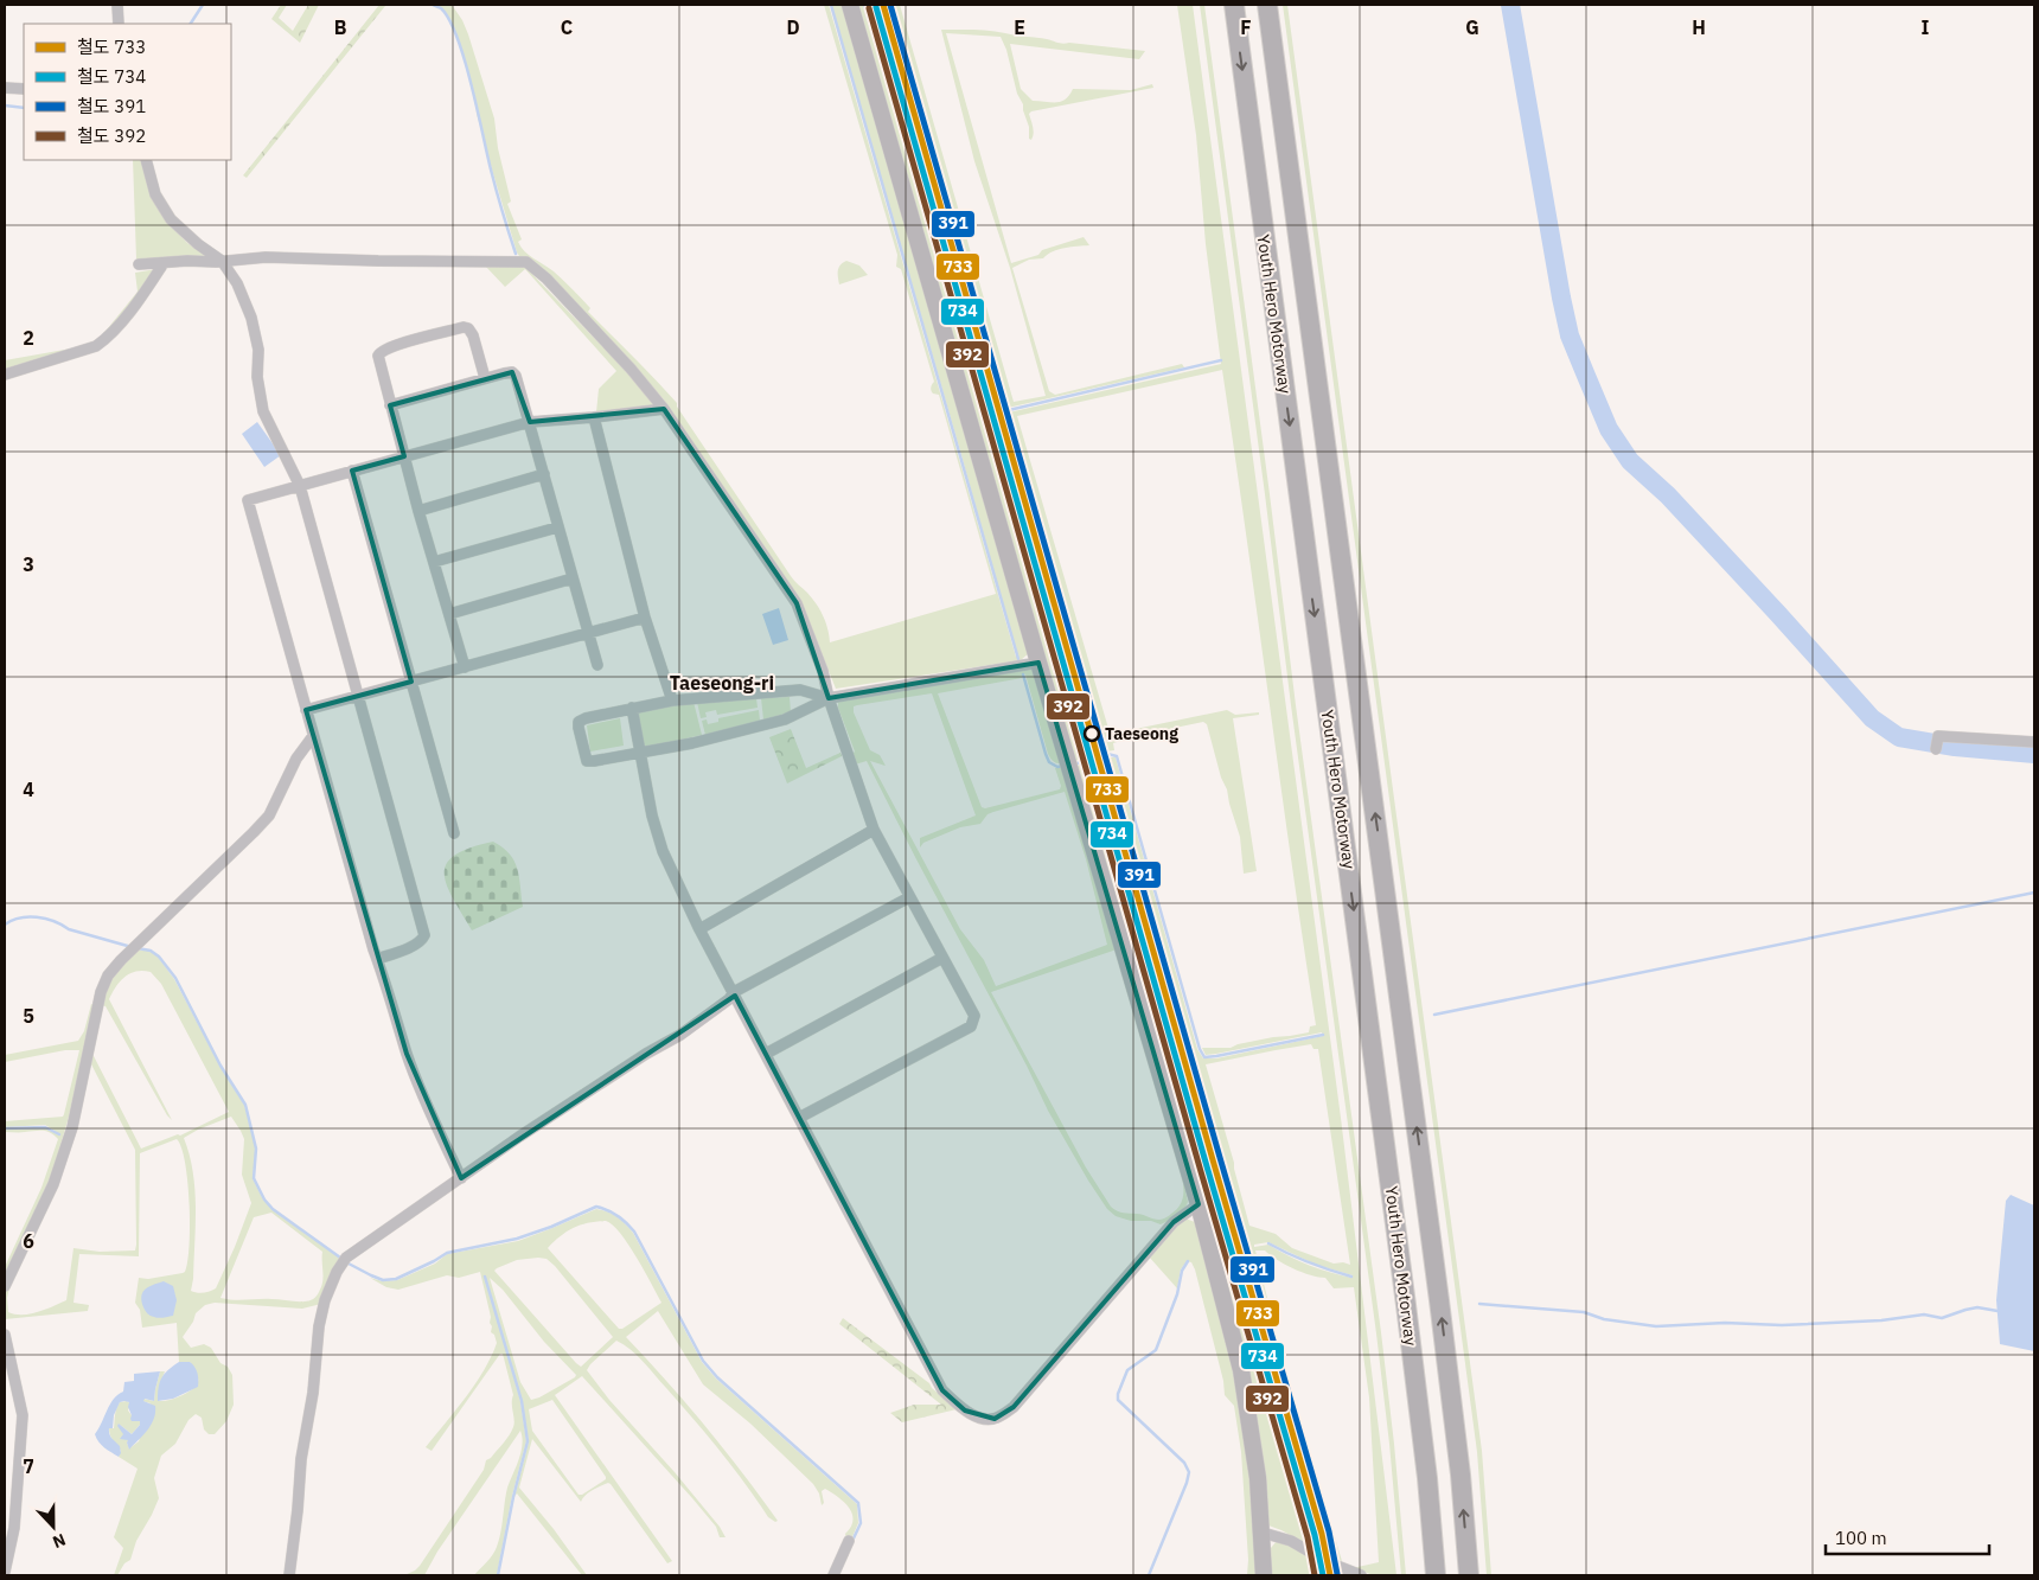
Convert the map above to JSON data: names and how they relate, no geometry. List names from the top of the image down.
{
  "streets": {
    "highway": ["Youth Hero Motorway"]
  },
  "districts": ["Taeseong-ri"],
  "places": ["Taeseong"],
  "lines": [
    "rail line 733",
    "rail line 391",
    "rail line 734",
    "rail line 392"
  ],
  "legend": [
    "철도 733",
    "철도 734",
    "철도 391",
    "철도 392"
  ],
  "scale_bar": "100 m",
  "north": "bottom",
  "grid": {
    "columns": [
      "B",
      "C",
      "D",
      "E",
      "F",
      "G",
      "H",
      "I"
    ],
    "rows": [
      "2",
      "3",
      "4",
      "5",
      "6",
      "7"
    ]
  }
}
